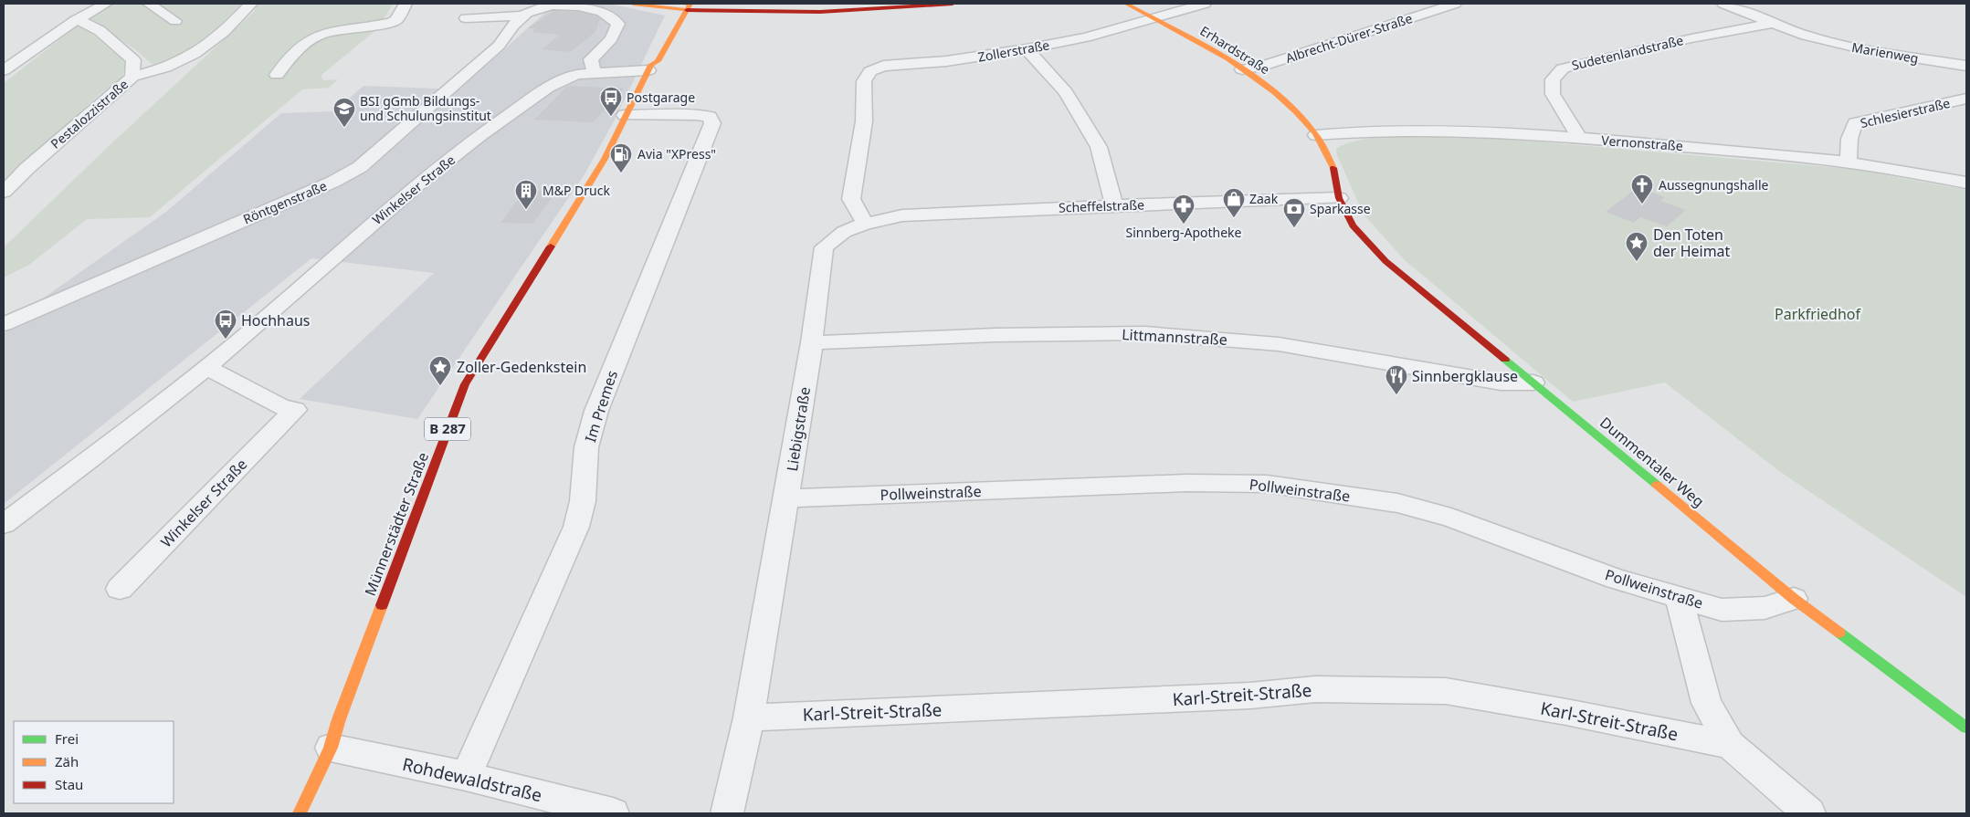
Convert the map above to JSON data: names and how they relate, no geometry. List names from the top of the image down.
{
  "streets": {
    "main road": [
      "Erhardstraße",
      "B 287",
      "Dummentaler Weg",
      "Münnerstädter Straße"
    ],
    "street": [
      "Albrecht-Dürer-Straße",
      "Zollerstraße",
      "Sudetenlandstraße",
      "Marienweg",
      "Schlesierstraße",
      "Pestalozzistraße",
      "Vernonstraße",
      "Winkelser Straße",
      "Röntgenstraße",
      "Scheffelstraße",
      "Littmannstraße",
      "Im Premes",
      "Liebigstraße",
      "Pollweinstraße",
      "Karl-Streit-Straße",
      "Rohdewaldstraße"
    ]
  },
  "crossings": [
    ["Albrecht-Dürer-Straße", "Erhardstraße"],
    ["Erhardstraße", "Zollerstraße"],
    ["Erhardstraße", "Vernonstraße"],
    ["Erhardstraße", "Scheffelstraße"],
    ["Erhardstraße", "Dummentaler Weg"],
    ["Zollerstraße", "Scheffelstraße"],
    ["Zollerstraße", "Liebigstraße"],
    ["Sudetenlandstraße", "Marienweg"],
    ["Sudetenlandstraße", "Vernonstraße"],
    ["Schlesierstraße", "Vernonstraße"],
    ["Winkelser Straße", "Münnerstädter Straße"],
    ["Scheffelstraße", "Liebigstraße"],
    ["Scheffelstraße", "Dummentaler Weg"],
    ["Littmannstraße", "Liebigstraße"],
    ["Littmannstraße", "Dummentaler Weg"],
    ["Im Premes", "Münnerstädter Straße"],
    ["Im Premes", "Rohdewaldstraße"],
    ["Liebigstraße", "Pollweinstraße"],
    ["Liebigstraße", "Karl-Streit-Straße"],
    ["Dummentaler Weg", "Pollweinstraße"],
    ["Münnerstädter Straße", "Rohdewaldstraße"]
  ],
  "parks": ["Parkfriedhof"],
  "places": {
    "bus stop": ["Postgarage", "Hochhaus"],
    "school or university": ["BSI gGmb Bildungs- und Schulungsinstitut"],
    "fuel station": ["Avia \"XPress\""],
    "church": ["Aussegnungshalle"],
    "building": ["M&P Druck"],
    "shop": ["Zaak"],
    "pharmacy": ["Sinnberg-Apotheke"],
    "bank": ["Sparkasse"],
    "place": ["Den Toten der Heimat", "Zoller-Gedenkstein"],
    "restaurant": ["Sinnbergklause"]
  },
  "legend": ["Frei", "Zäh", "Stau"]
}
